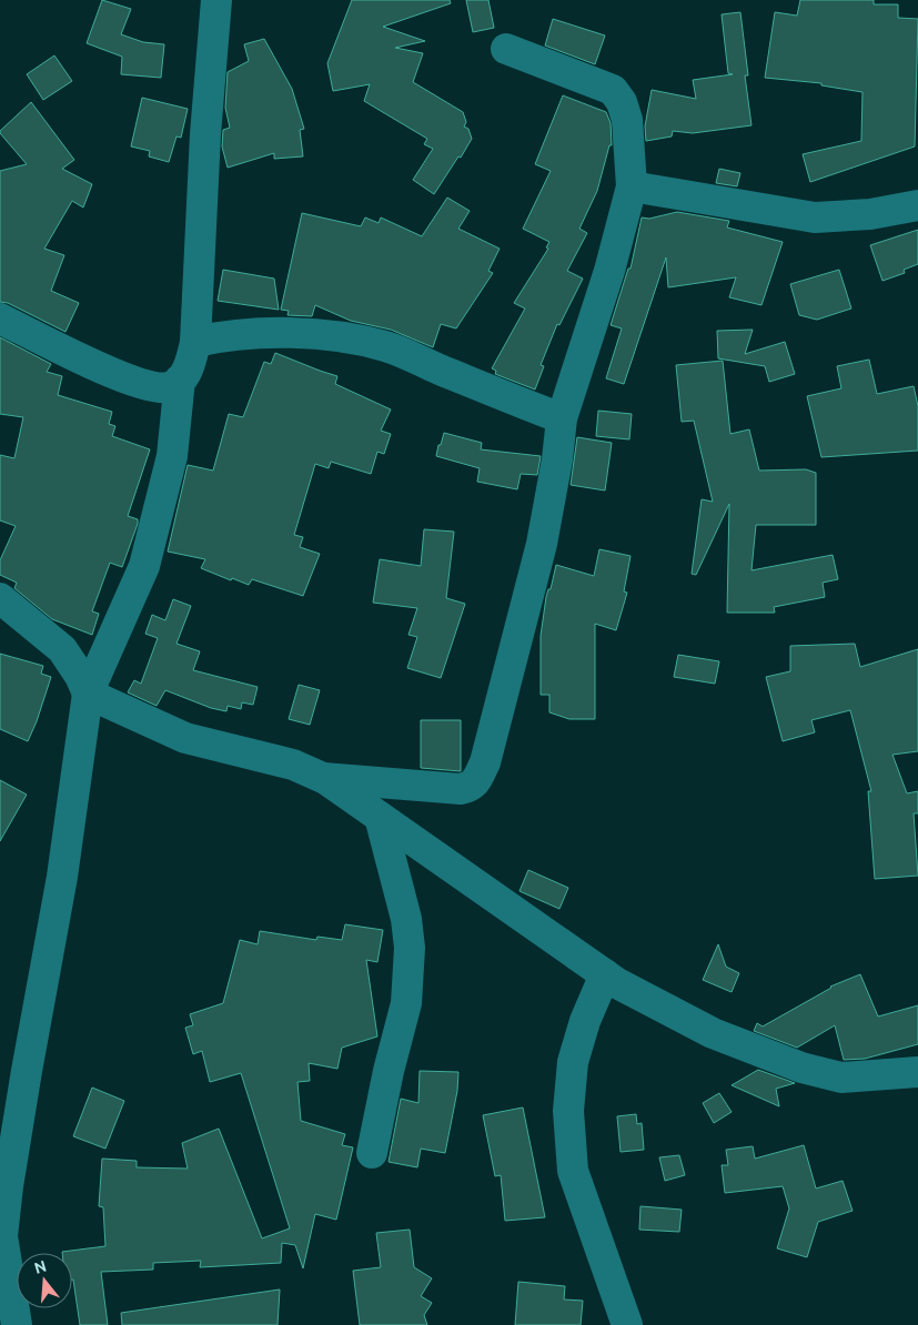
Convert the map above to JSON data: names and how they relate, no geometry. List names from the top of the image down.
{
  "north": "top"
}
